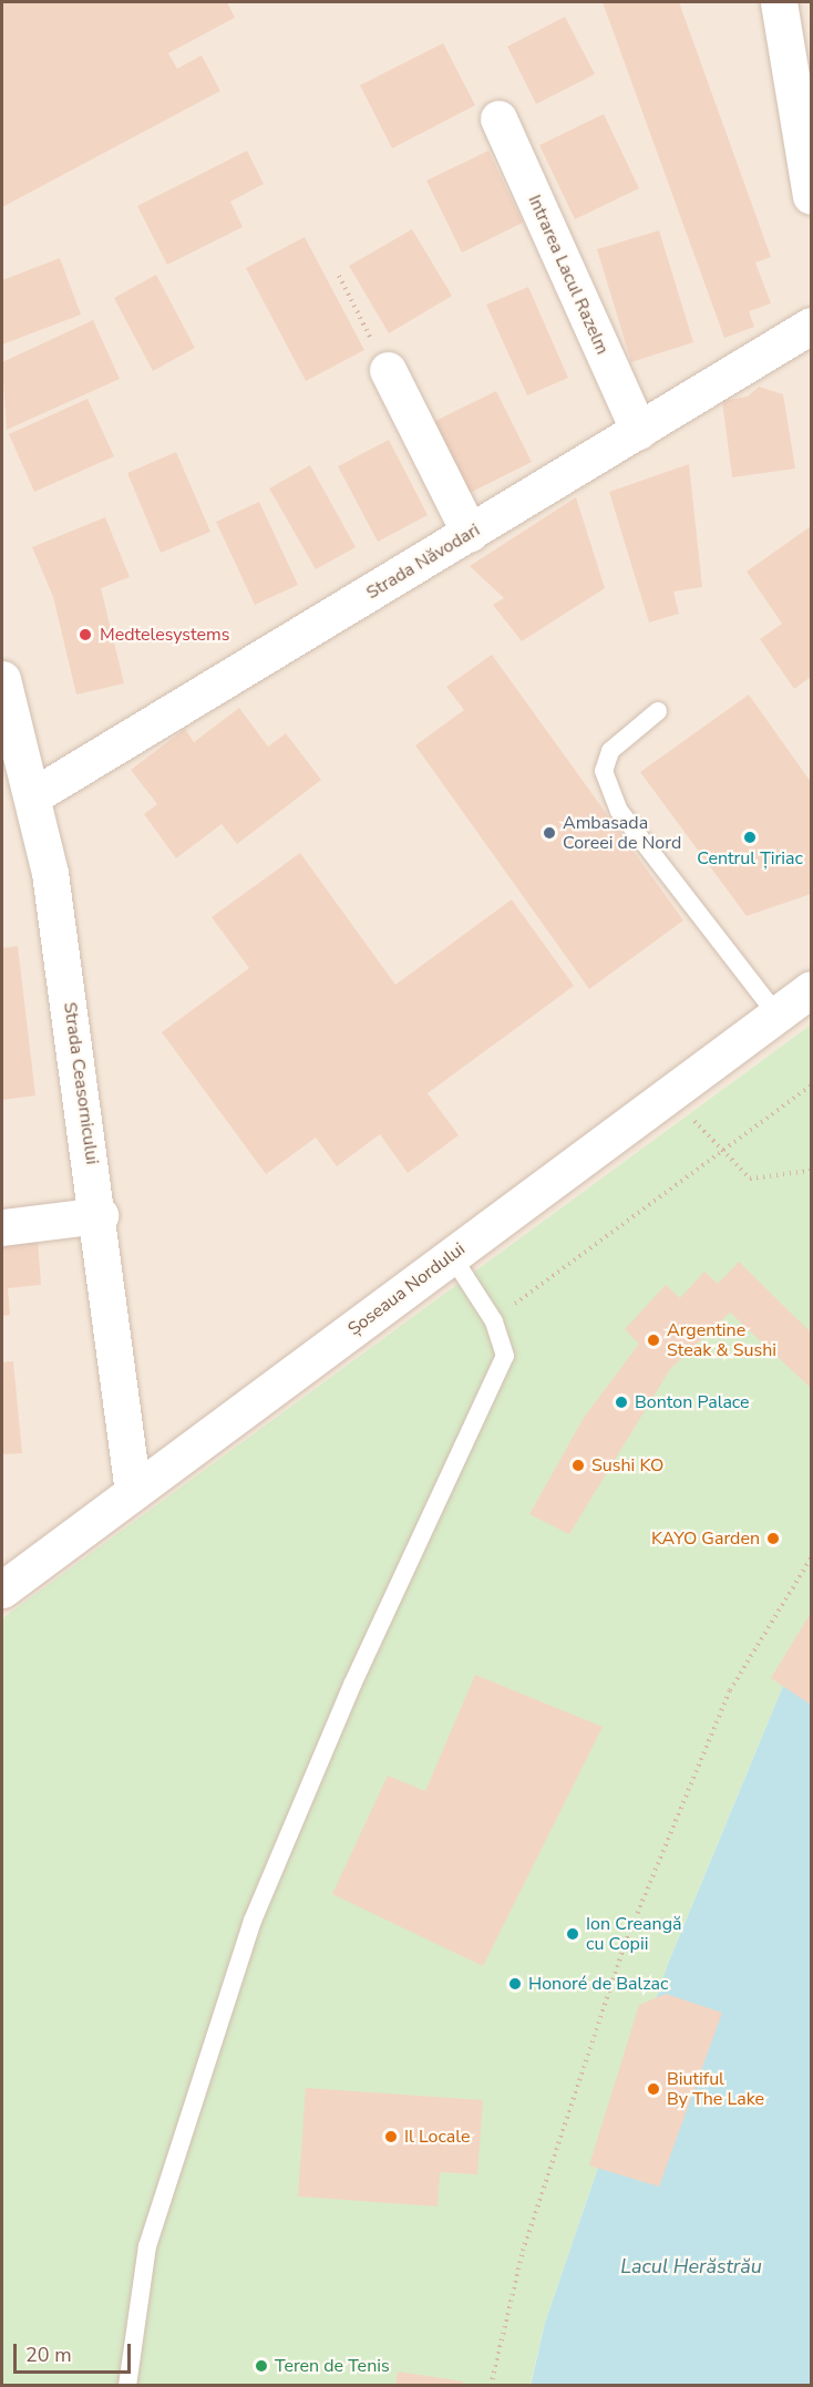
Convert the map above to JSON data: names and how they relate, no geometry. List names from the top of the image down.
{
  "streets": {
    "street": [
      "Intrarea Lacul Razelm",
      "Strada Năvodari",
      "Strada Ceasornicului",
      "Șoseaua Nordului"
    ]
  },
  "crossings": [
    ["Intrarea Lacul Razelm", "Strada Năvodari"],
    ["Strada Năvodari", "Strada Ceasornicului"],
    ["Strada Ceasornicului", "Șoseaua Nordului"]
  ],
  "water": ["Lacul Herăstrău"],
  "places": [
    "Medtelesystems",
    "Ambasada Coreei de Nord",
    "Centrul Țiriac",
    "Argentine Steak & Sushi",
    "Bonton Palace",
    "Sushi KO",
    "KAYO Garden",
    "Ion Creangă cu Copii",
    "Honoré de Balzac",
    "Biutiful By The Lake",
    "Il Locale",
    "Teren de Tenis"
  ],
  "scale_bar": "20 m"
}
